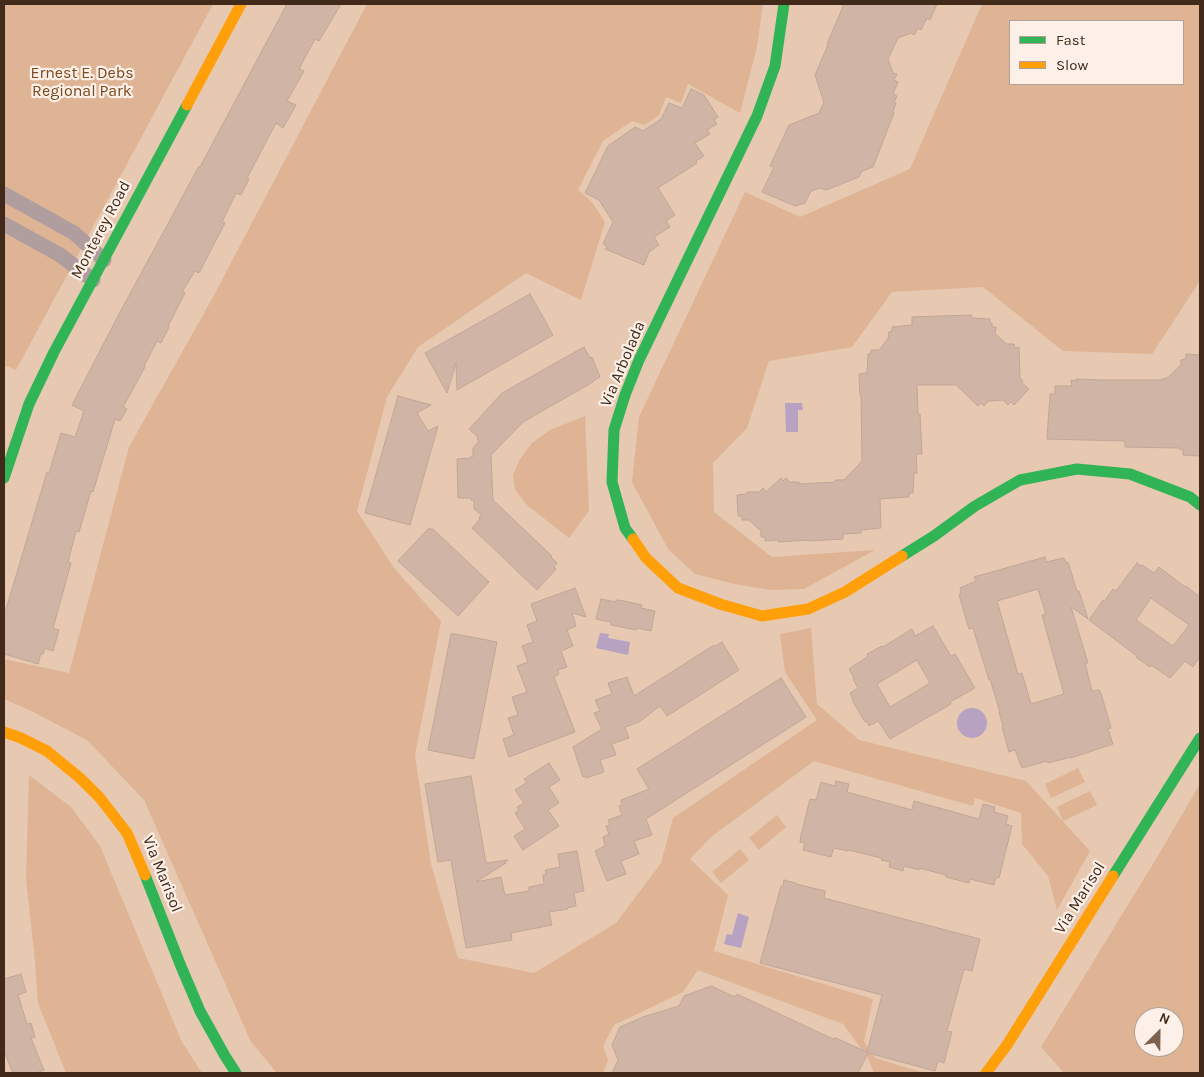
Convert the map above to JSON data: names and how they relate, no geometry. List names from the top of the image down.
{
  "streets": {
    "street": ["Monterey Road", "Via Arbolada", "Via Marisol"]
  },
  "parks": ["Ernest E. Debs Regional Park"],
  "legend": ["Fast", "Slow"],
  "north": "top right"
}
